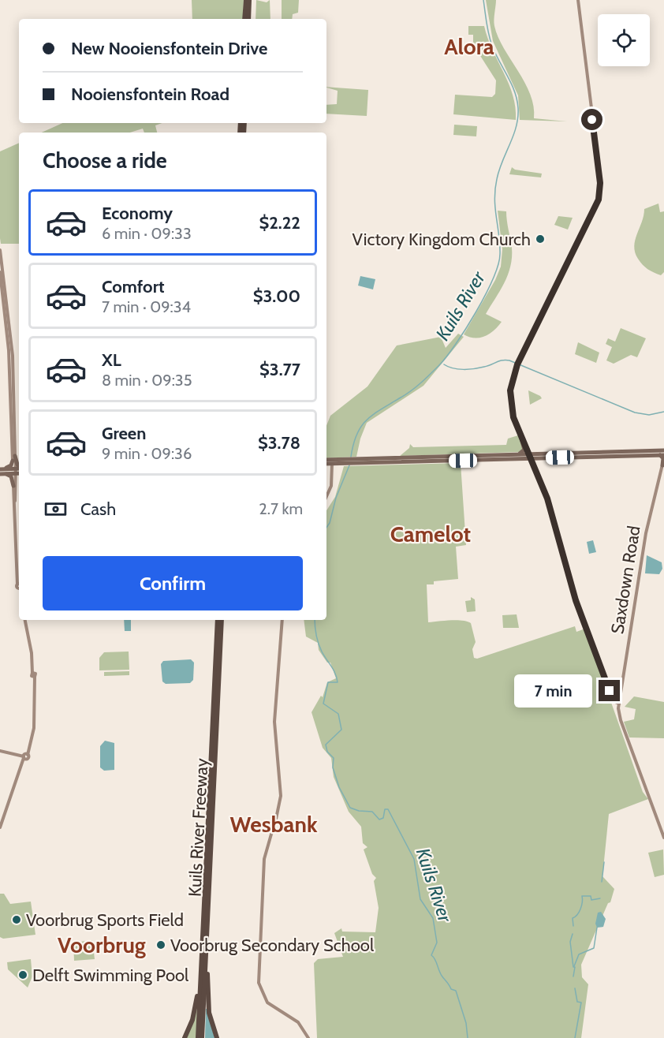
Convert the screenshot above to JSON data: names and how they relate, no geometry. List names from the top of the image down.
{
  "streets": {
    "highway": ["Kuils River Freeway"],
    "street": ["Saxdown Road"]
  },
  "districts": [
    "Alora",
    "Camelot",
    "Wesbank",
    "Voorbrug"
  ],
  "water": ["Kuils River"],
  "places": [
    "Victory Kingdom Church",
    "Voorbrug Sports Field",
    "Voorbrug Secondary School",
    "Delft Swimming Pool"
  ],
  "page": {
    "banner": ["New Nooiensfontein Drive", "Nooiensfontein Road"],
    "heading": "Choose a ride",
    "list": [
      {
        "name": "Economy",
        "note": "6 min · 09:33",
        "value": "$2.22"
      },
      {
        "name": "Comfort",
        "note": "7 min · 09:34",
        "value": "$3.00"
      },
      {
        "name": "XL",
        "note": "8 min · 09:35",
        "value": "$3.77"
      },
      {
        "name": "Green",
        "note": "9 min · 09:36",
        "value": "$3.78"
      }
    ],
    "pay": ["Cash", "2.7 km"],
    "buttons": "Confirm",
    "bubble": "7 min"
  }
}
